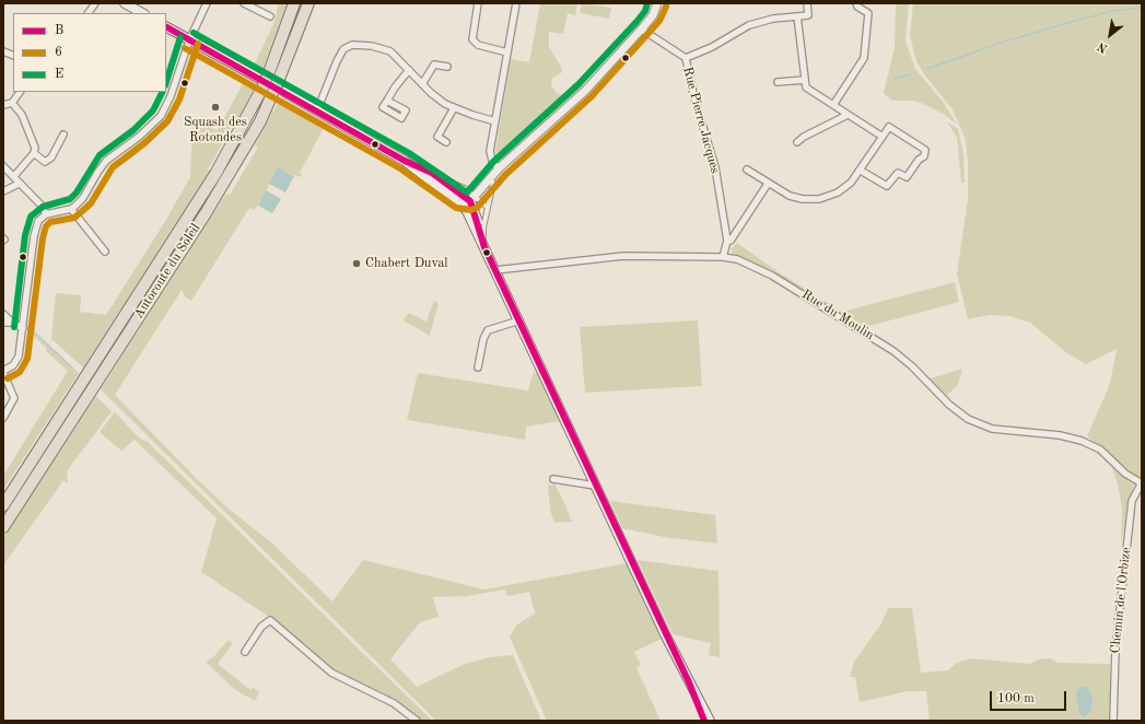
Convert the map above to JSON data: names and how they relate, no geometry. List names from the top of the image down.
{
  "streets": {
    "highway": ["Autoroute du Soleil"],
    "street": ["Rue Pierre Jacques", "Rue du Moulin", "Chemin de l'Orbize"]
  },
  "crossings": [
    ["Rue Pierre Jacques", "Rue du Moulin"],
    ["Rue du Moulin", "Chemin de l'Orbize"]
  ],
  "places": ["Squash des Rotondes", "Chabert Duval"],
  "lines": ["transit line E", "transit line 6", "transit line B"],
  "legend": ["B", "6", "E"],
  "scale_bar": "100 m",
  "north": "bottom left"
}
